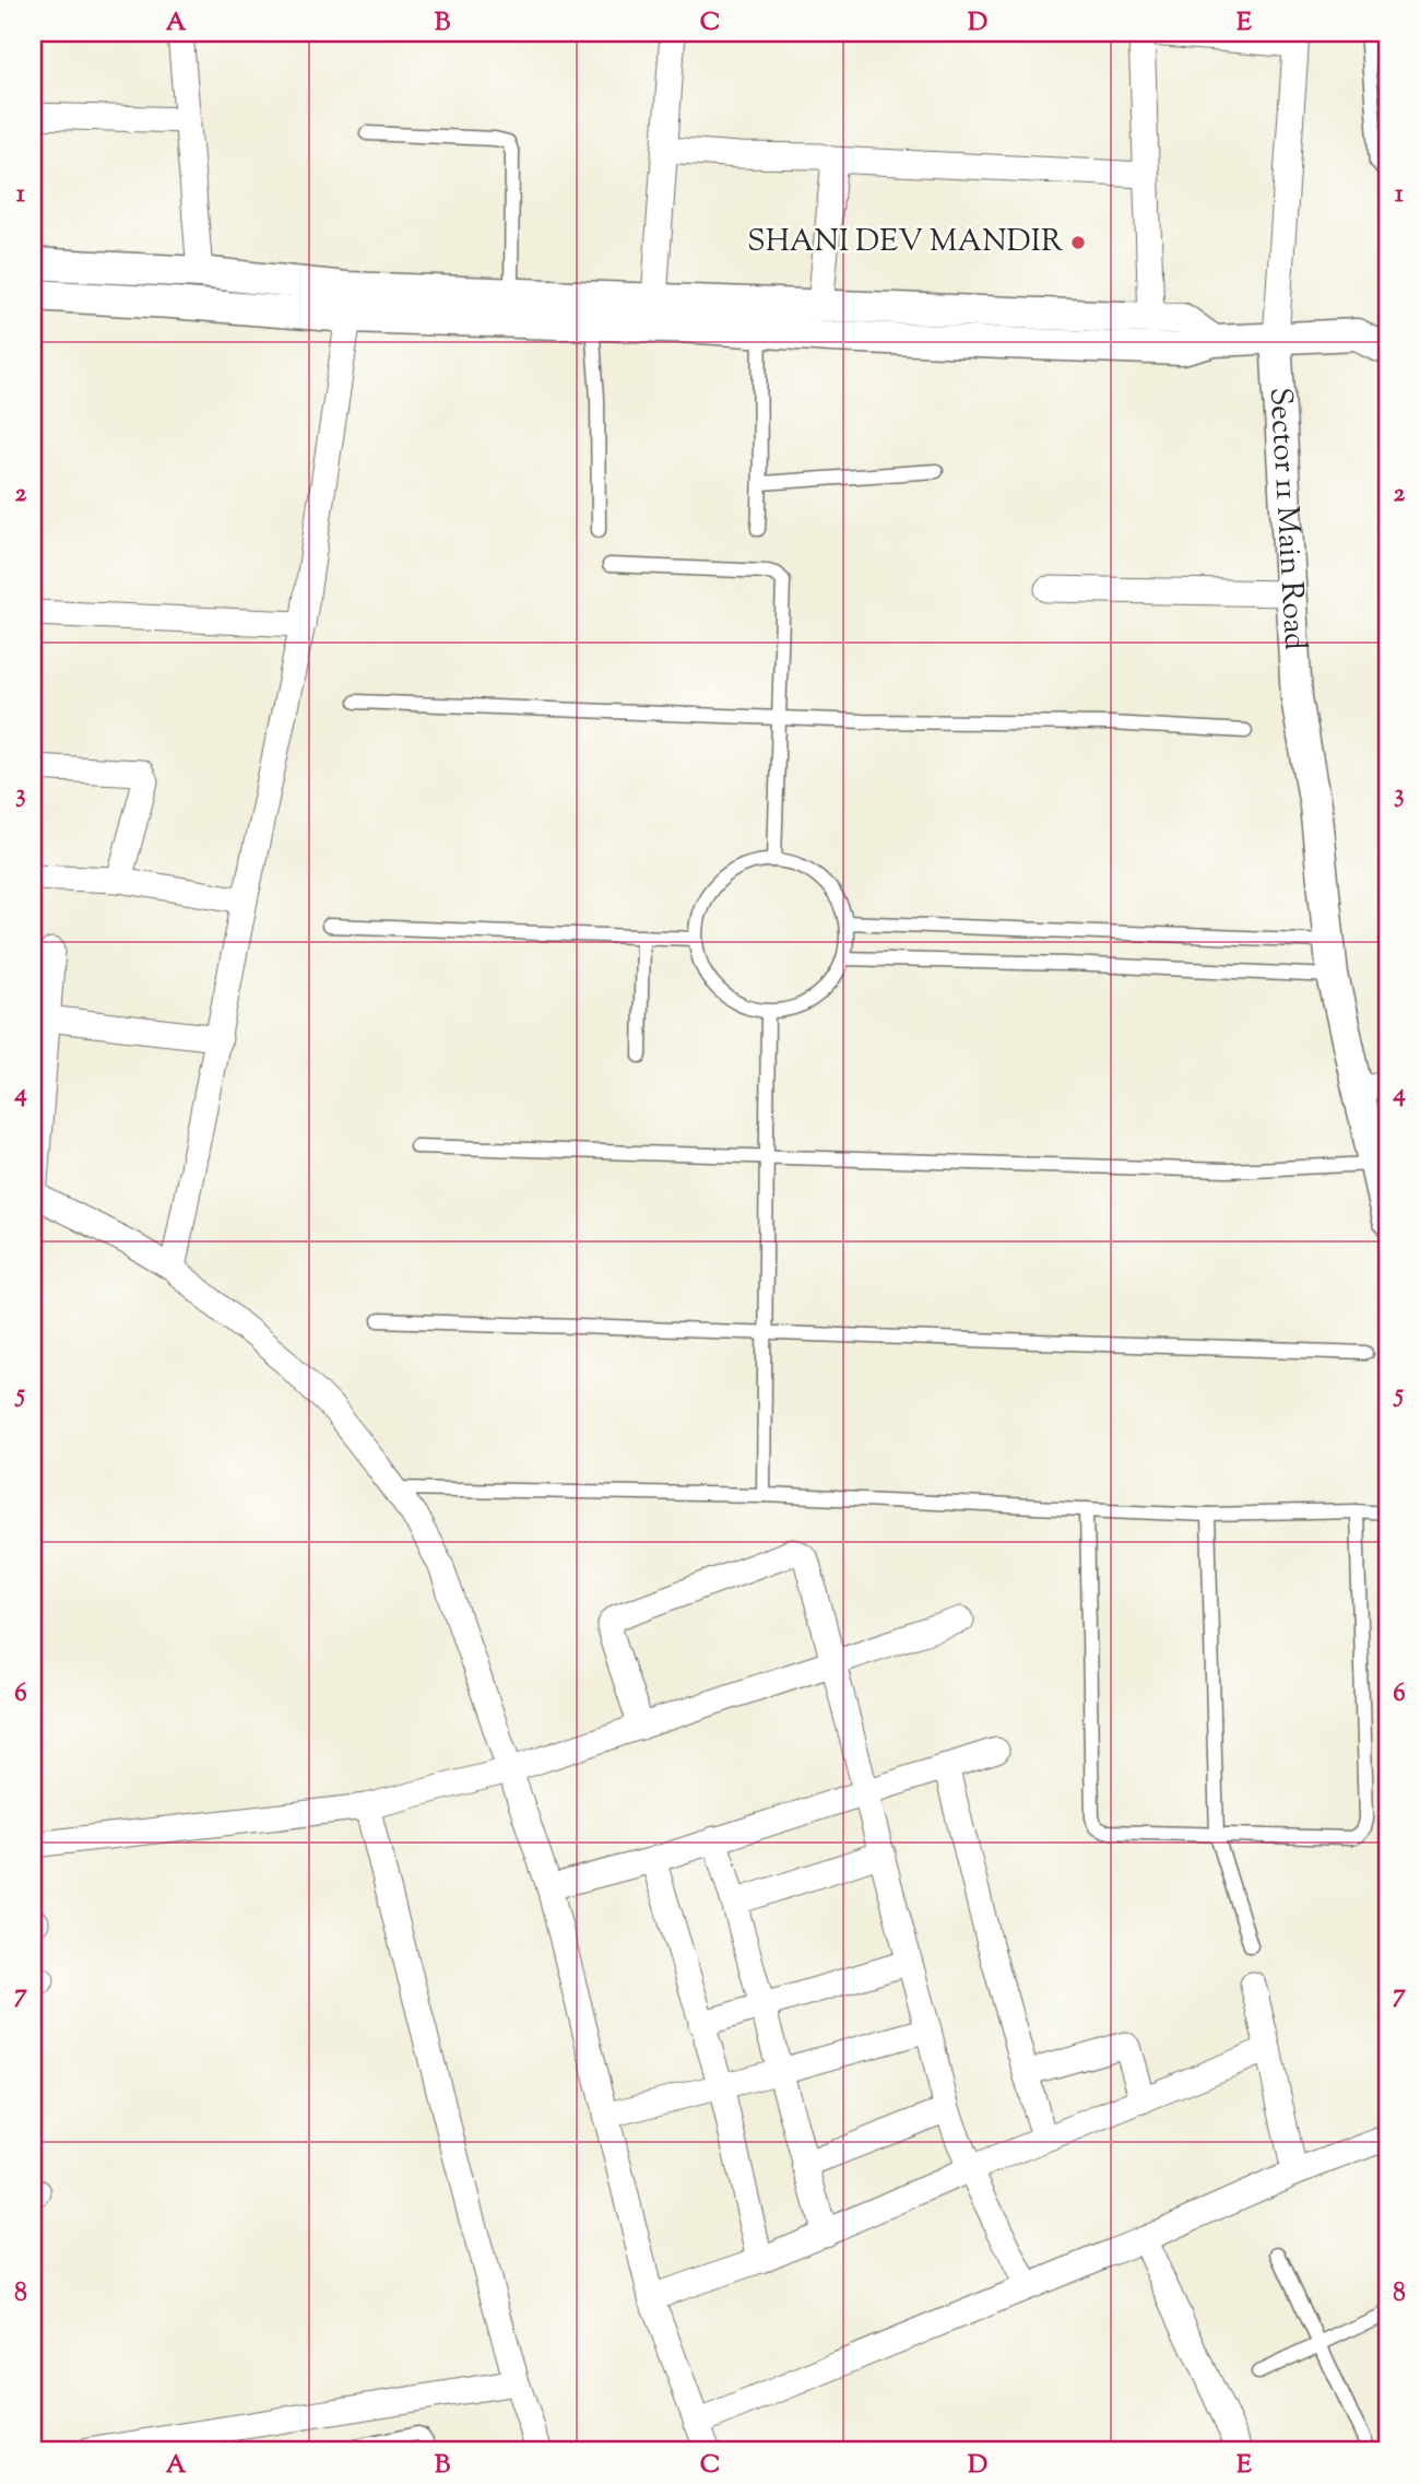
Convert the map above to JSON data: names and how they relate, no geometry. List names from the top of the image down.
{
  "streets": {
    "street": ["Sector 11 Main Road"]
  },
  "places": ["SHANI DEV MANDIR"],
  "grid": {
    "columns": [
      "A",
      "B",
      "C",
      "D",
      "E"
    ],
    "rows": [
      "1",
      "2",
      "3",
      "4",
      "5",
      "6",
      "7",
      "8"
    ]
  }
}
